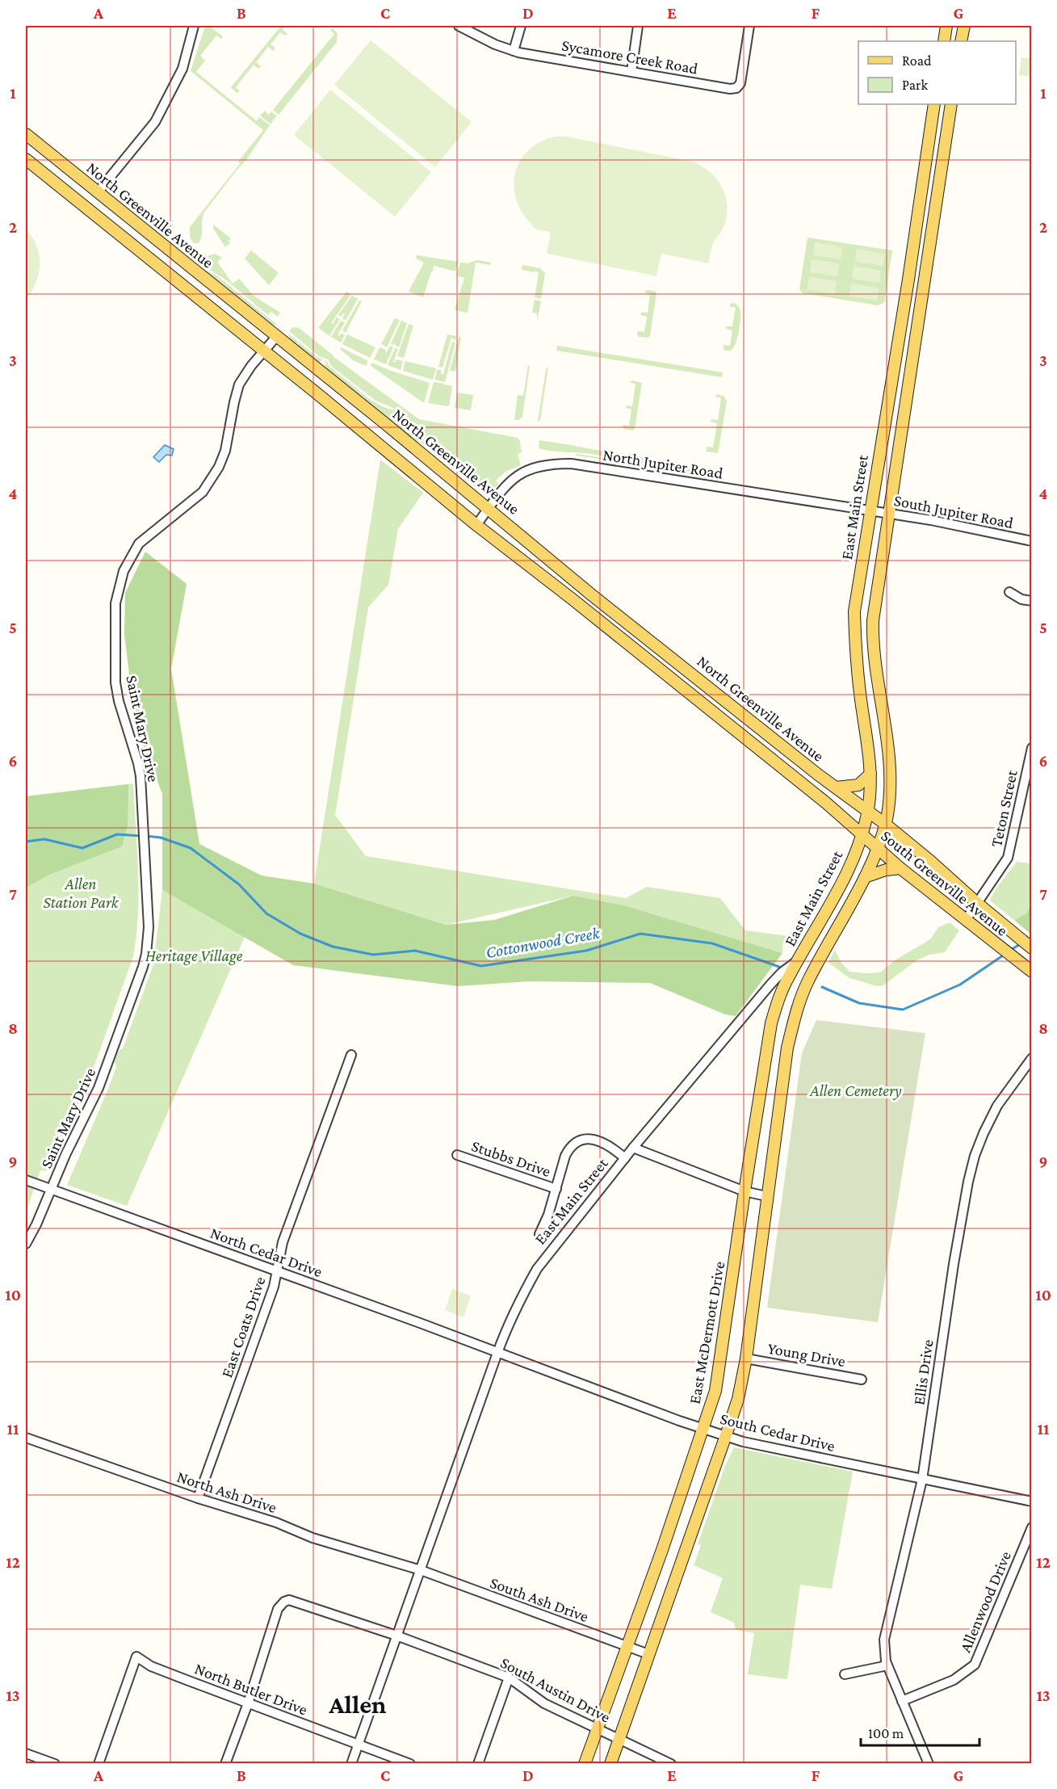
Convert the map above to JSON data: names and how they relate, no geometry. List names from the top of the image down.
{
  "streets": {
    "main road": [
      "North Greenville Avenue",
      "East Main Street",
      "South Greenville Avenue",
      "East McDermott Drive"
    ],
    "street": [
      "Sycamore Creek Road",
      "North Jupiter Road",
      "South Jupiter Road",
      "Saint Mary Drive",
      "Teton Street",
      "Stubbs Drive",
      "North Cedar Drive",
      "East Coats Drive",
      "Young Drive",
      "Ellis Drive",
      "South Cedar Drive",
      "North Ash Drive",
      "South Ash Drive",
      "Allenwood Drive",
      "North Butler Drive",
      "South Austin Drive"
    ]
  },
  "crossings": [
    ["North Greenville Avenue", "North Jupiter Road"],
    ["North Greenville Avenue", "East Main Street"],
    ["North Greenville Avenue", "Saint Mary Drive"],
    ["North Greenville Avenue", "South Greenville Avenue"],
    ["North Jupiter Road", "East Main Street"],
    ["North Jupiter Road", "South Jupiter Road"],
    ["East Main Street", "South Jupiter Road"],
    ["East Main Street", "South Greenville Avenue"],
    ["East Main Street", "North Cedar Drive"],
    ["East Main Street", "East McDermott Drive"],
    ["East Main Street", "South Cedar Drive"],
    ["East Main Street", "North Ash Drive"],
    ["East Main Street", "South Ash Drive"],
    ["East Main Street", "North Butler Drive"],
    ["East Main Street", "South Austin Drive"],
    ["Saint Mary Drive", "North Cedar Drive"],
    ["Teton Street", "South Greenville Avenue"],
    ["North Cedar Drive", "East Coats Drive"],
    ["North Cedar Drive", "South Cedar Drive"],
    ["East Coats Drive", "North Ash Drive"],
    ["East McDermott Drive", "South Cedar Drive"],
    ["East McDermott Drive", "South Ash Drive"],
    ["East McDermott Drive", "South Austin Drive"],
    ["Ellis Drive", "South Cedar Drive"],
    ["Ellis Drive", "Allenwood Drive"],
    ["North Ash Drive", "South Ash Drive"],
    ["North Butler Drive", "South Austin Drive"]
  ],
  "districts": ["Allen"],
  "water": ["Cottonwood Creek"],
  "parks": ["Allen Station Park", "Heritage Village", "Allen Cemetery"],
  "legend": ["Road", "Park"],
  "scale_bar": "100 m",
  "grid": {
    "columns": [
      "A",
      "B",
      "C",
      "D",
      "E",
      "F",
      "G"
    ],
    "rows": [
      "1",
      "2",
      "3",
      "4",
      "5",
      "6",
      "7",
      "8",
      "9",
      "10",
      "11",
      "12",
      "13"
    ]
  }
}
